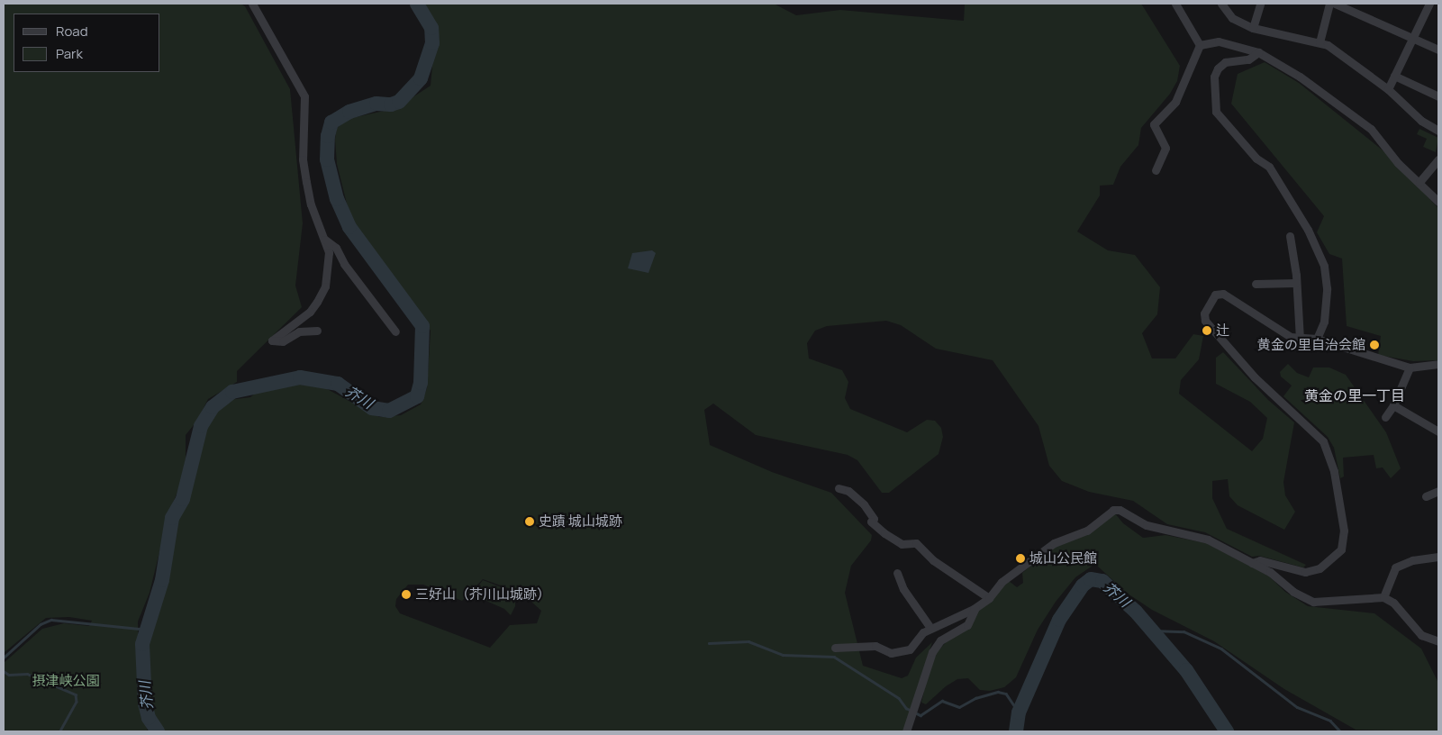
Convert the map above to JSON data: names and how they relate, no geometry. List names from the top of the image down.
{
  "districts": ["黄金の里一丁目"],
  "water": ["芥川"],
  "parks": ["摂津峡公園"],
  "places": [
    "辻",
    "黄金の里自治会館",
    "史蹟 城山城跡",
    "城山公民館",
    "三好山（芥川山城跡）"
  ],
  "legend": ["Road", "Park"]
}
